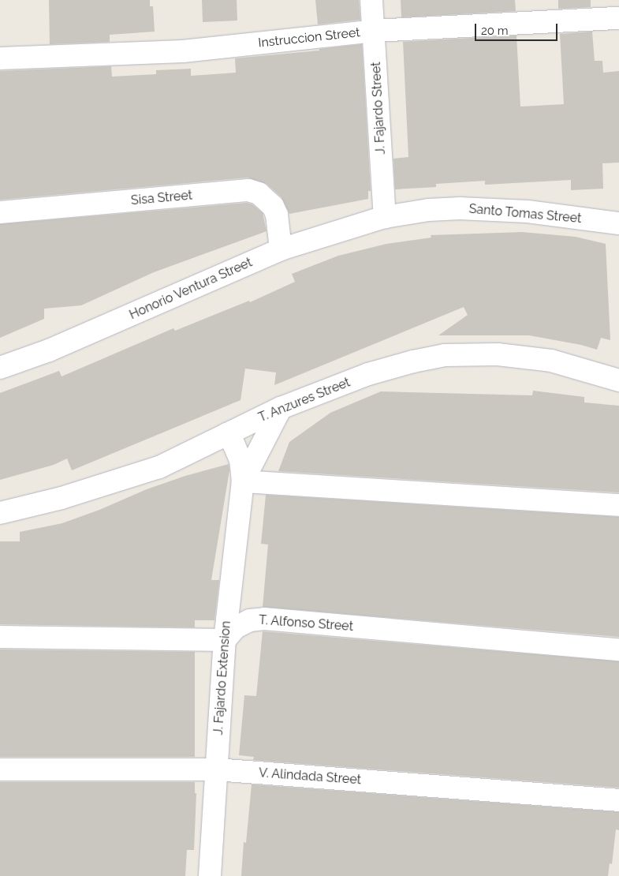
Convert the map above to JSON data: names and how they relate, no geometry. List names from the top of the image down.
{
  "streets": {
    "street": [
      "Instruccion Street",
      "J. Fajardo Street",
      "Sisa Street",
      "Santo Tomas Street",
      "Honorio Ventura Street",
      "T. Anzures Street",
      "T. Alfonso Street",
      "J. Fajardo Extension",
      "V. Alindada Street"
    ]
  },
  "crossings": [
    ["Instruccion Street", "J. Fajardo Street"],
    ["J. Fajardo Street", "Santo Tomas Street"],
    ["J. Fajardo Street", "Honorio Ventura Street"],
    ["Sisa Street", "Honorio Ventura Street"],
    ["Santo Tomas Street", "Honorio Ventura Street"],
    ["T. Anzures Street", "J. Fajardo Extension"],
    ["T. Alfonso Street", "J. Fajardo Extension"],
    ["J. Fajardo Extension", "V. Alindada Street"]
  ],
  "scale_bar": "20 m"
}
